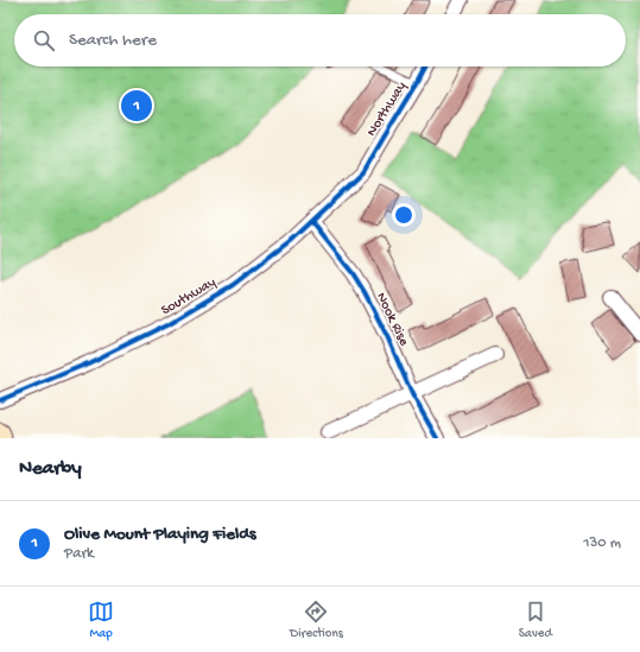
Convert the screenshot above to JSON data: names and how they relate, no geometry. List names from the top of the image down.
{
  "streets": {
    "street": ["Northway", "Southway", "Nook Rise"]
  },
  "crossings": [
    ["Northway", "Southway"],
    ["Southway", "Nook Rise"]
  ],
  "page": {
    "search": "Search here",
    "pins": "1",
    "heading": "Nearby",
    "list": [
      {
        "mark": "1",
        "name": "Olive Mount Playing Fields",
        "note": "Park",
        "value": "130 m"
      }
    ],
    "nav": ["Map", "Directions", "Saved"]
  }
}
